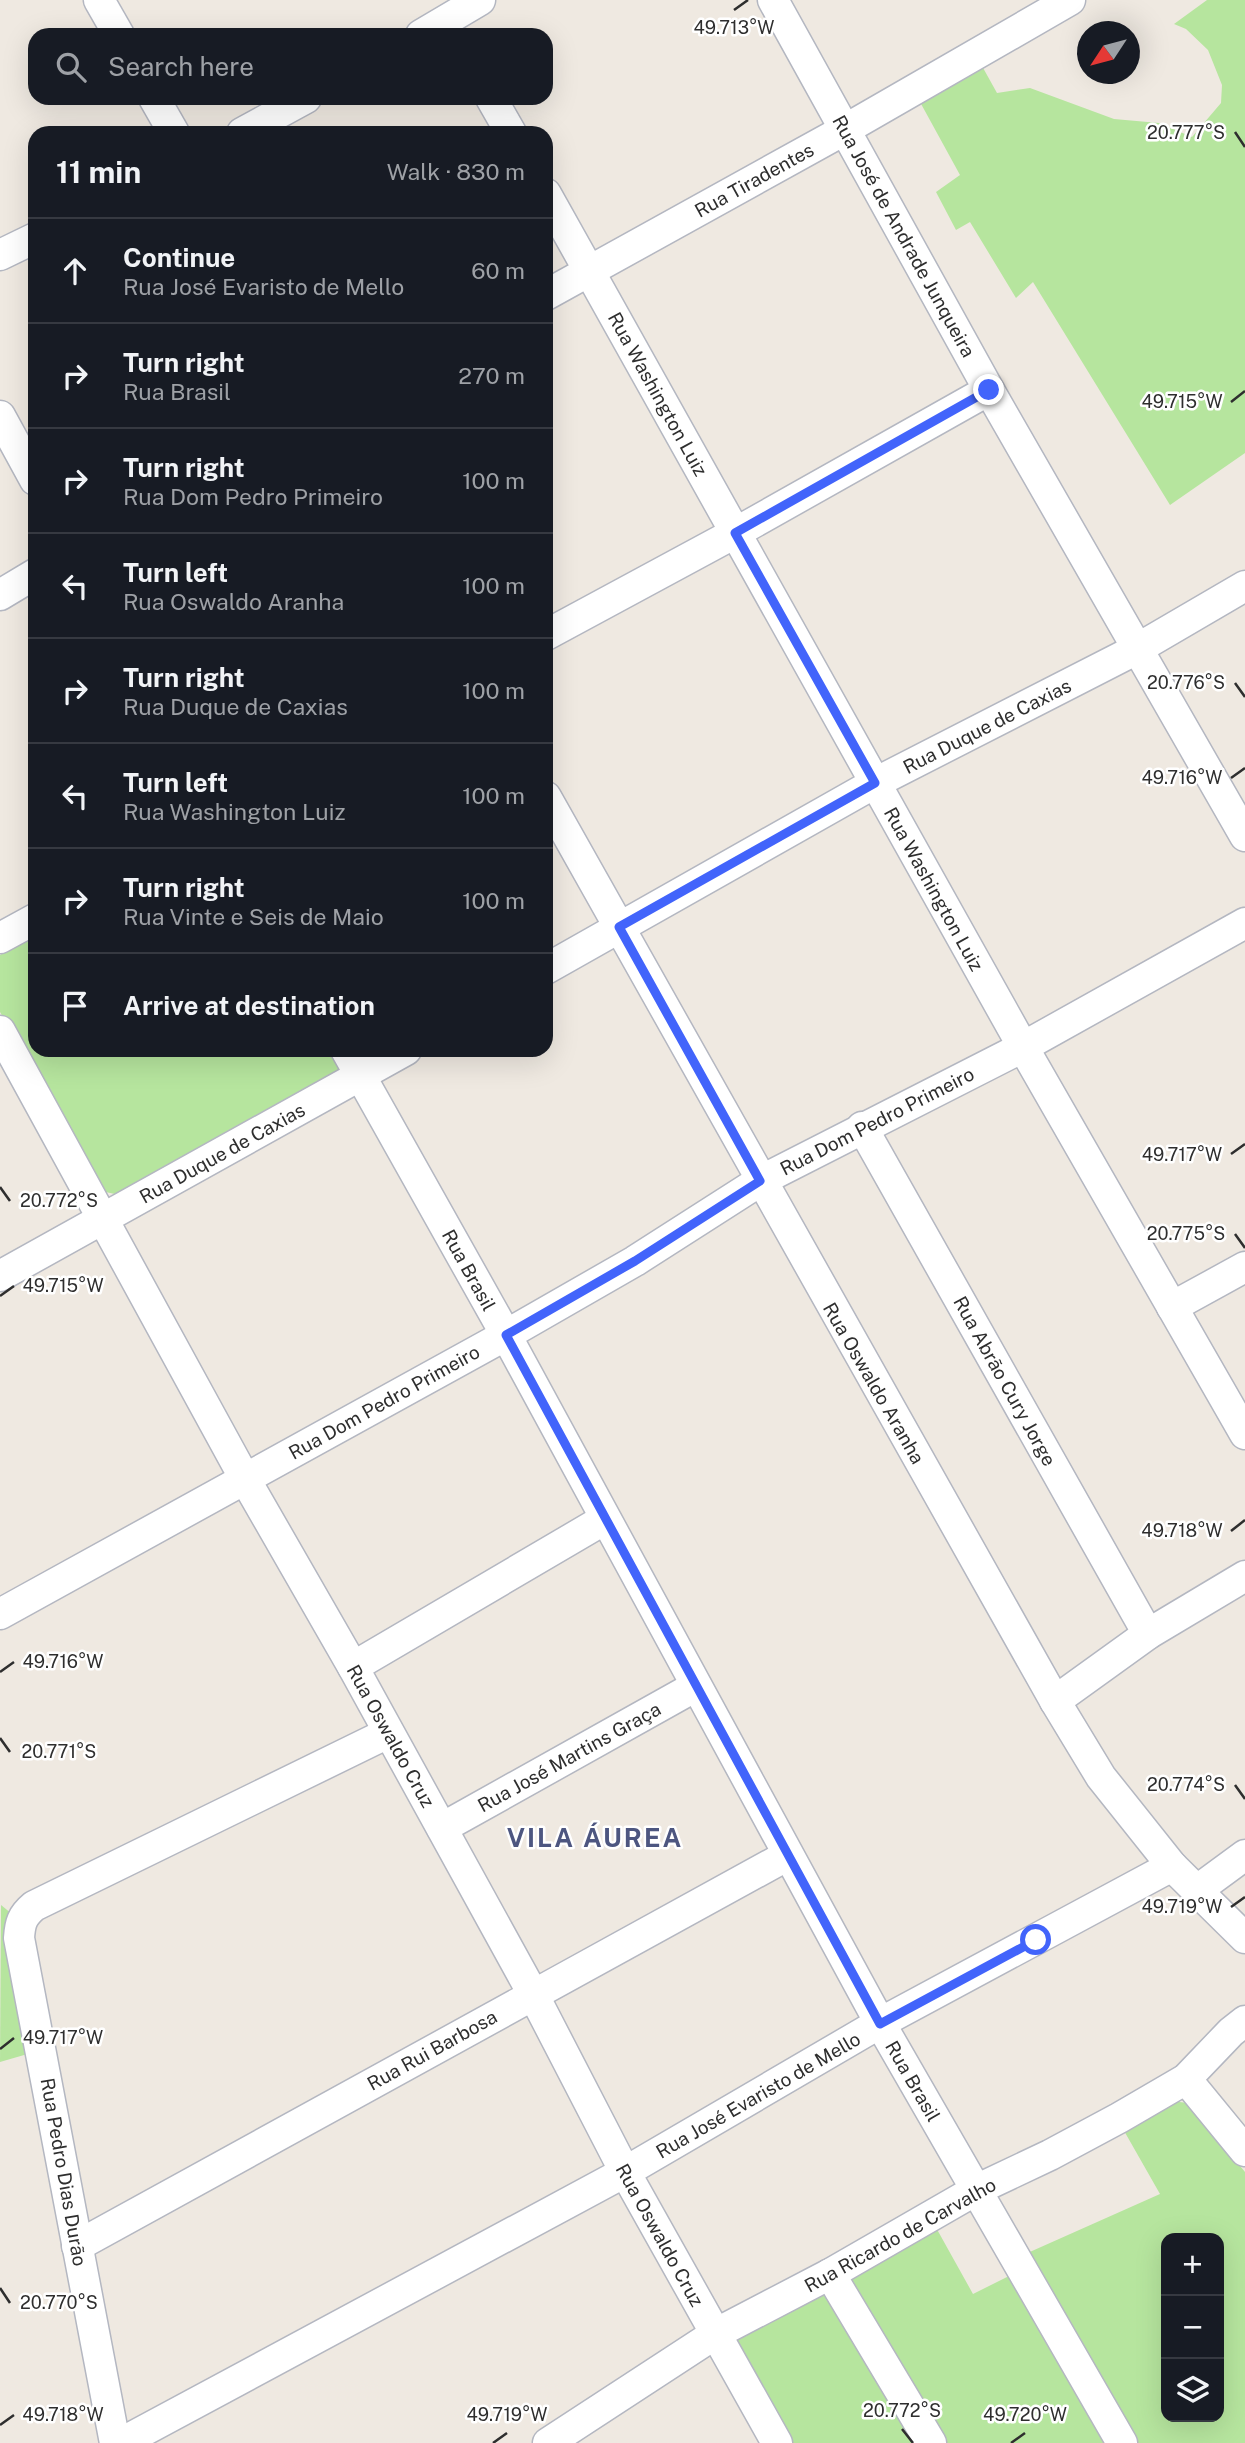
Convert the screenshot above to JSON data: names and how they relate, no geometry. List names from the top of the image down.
{
  "streets": {
    "street": [
      "Rua Tiradentes",
      "Rua José de Andrade Junqueira",
      "Rua Washington Luiz",
      "Rua Duque de Caxias",
      "Rua Dom Pedro Primeiro",
      "Rua Brasil",
      "Rua Abrão Cury Jorge",
      "Rua Oswaldo Aranha",
      "Rua Oswaldo Cruz",
      "Rua José Martins Graça",
      "Rua Rui Barbosa",
      "Rua José Evaristo de Mello",
      "Rua Pedro Dias Durão",
      "Rua Ricardo de Carvalho"
    ]
  },
  "crossings": [
    ["Rua Tiradentes", "Rua José de Andrade Junqueira"],
    ["Rua Tiradentes", "Rua Washington Luiz"],
    ["Rua José de Andrade Junqueira", "Rua Duque de Caxias"],
    ["Rua Washington Luiz", "Rua Duque de Caxias"],
    ["Rua Washington Luiz", "Rua Dom Pedro Primeiro"],
    ["Rua Duque de Caxias", "Rua Brasil"],
    ["Rua Duque de Caxias", "Rua Oswaldo Aranha"],
    ["Rua Duque de Caxias", "Rua Oswaldo Cruz"],
    ["Rua Dom Pedro Primeiro", "Rua Brasil"],
    ["Rua Dom Pedro Primeiro", "Rua Abrão Cury Jorge"],
    ["Rua Dom Pedro Primeiro", "Rua Oswaldo Aranha"],
    ["Rua Dom Pedro Primeiro", "Rua Oswaldo Cruz"],
    ["Rua Brasil", "Rua José Martins Graça"],
    ["Rua Brasil", "Rua Rui Barbosa"],
    ["Rua Brasil", "Rua José Evaristo de Mello"],
    ["Rua Brasil", "Rua Ricardo de Carvalho"],
    ["Rua Oswaldo Aranha", "Rua José Evaristo de Mello"],
    ["Rua Oswaldo Cruz", "Rua José Martins Graça"],
    ["Rua Oswaldo Cruz", "Rua Rui Barbosa"],
    ["Rua Oswaldo Cruz", "Rua José Evaristo de Mello"],
    ["Rua Oswaldo Cruz", "Rua Pedro Dias Durão"],
    ["Rua Oswaldo Cruz", "Rua Ricardo de Carvalho"],
    ["Rua Rui Barbosa", "Rua Pedro Dias Durão"]
  ],
  "districts": ["VILA ÁUREA"],
  "north": "bottom left",
  "page": {
    "search": "Search here",
    "heading": ["11 min", "Walk · 830 m"],
    "list": [
      ["Continue", "Rua José Evaristo de Mello", "60 m"],
      ["Turn right", "Rua Brasil", "270 m"],
      ["Turn right", "Rua Dom Pedro Primeiro", "100 m"],
      ["Turn left", "Rua Oswaldo Aranha", "100 m"],
      ["Turn right", "Rua Duque de Caxias", "100 m"],
      ["Turn left", "Rua Washington Luiz", "100 m"],
      ["Turn right", "Rua Vinte e Seis de Maio", "100 m"],
      "Arrive at destination"
    ],
    "map_buttons": ["+", "−"]
  },
  "coordinates": [
    "49.713°W",
    "20.777°S",
    "49.715°W",
    "20.776°S",
    "49.716°W",
    "49.717°W",
    "20.772°S",
    "20.775°S",
    "49.718°W",
    "20.771°S",
    "20.774°S",
    "49.719°W",
    "20.770°S",
    "49.720°W"
  ]
}
